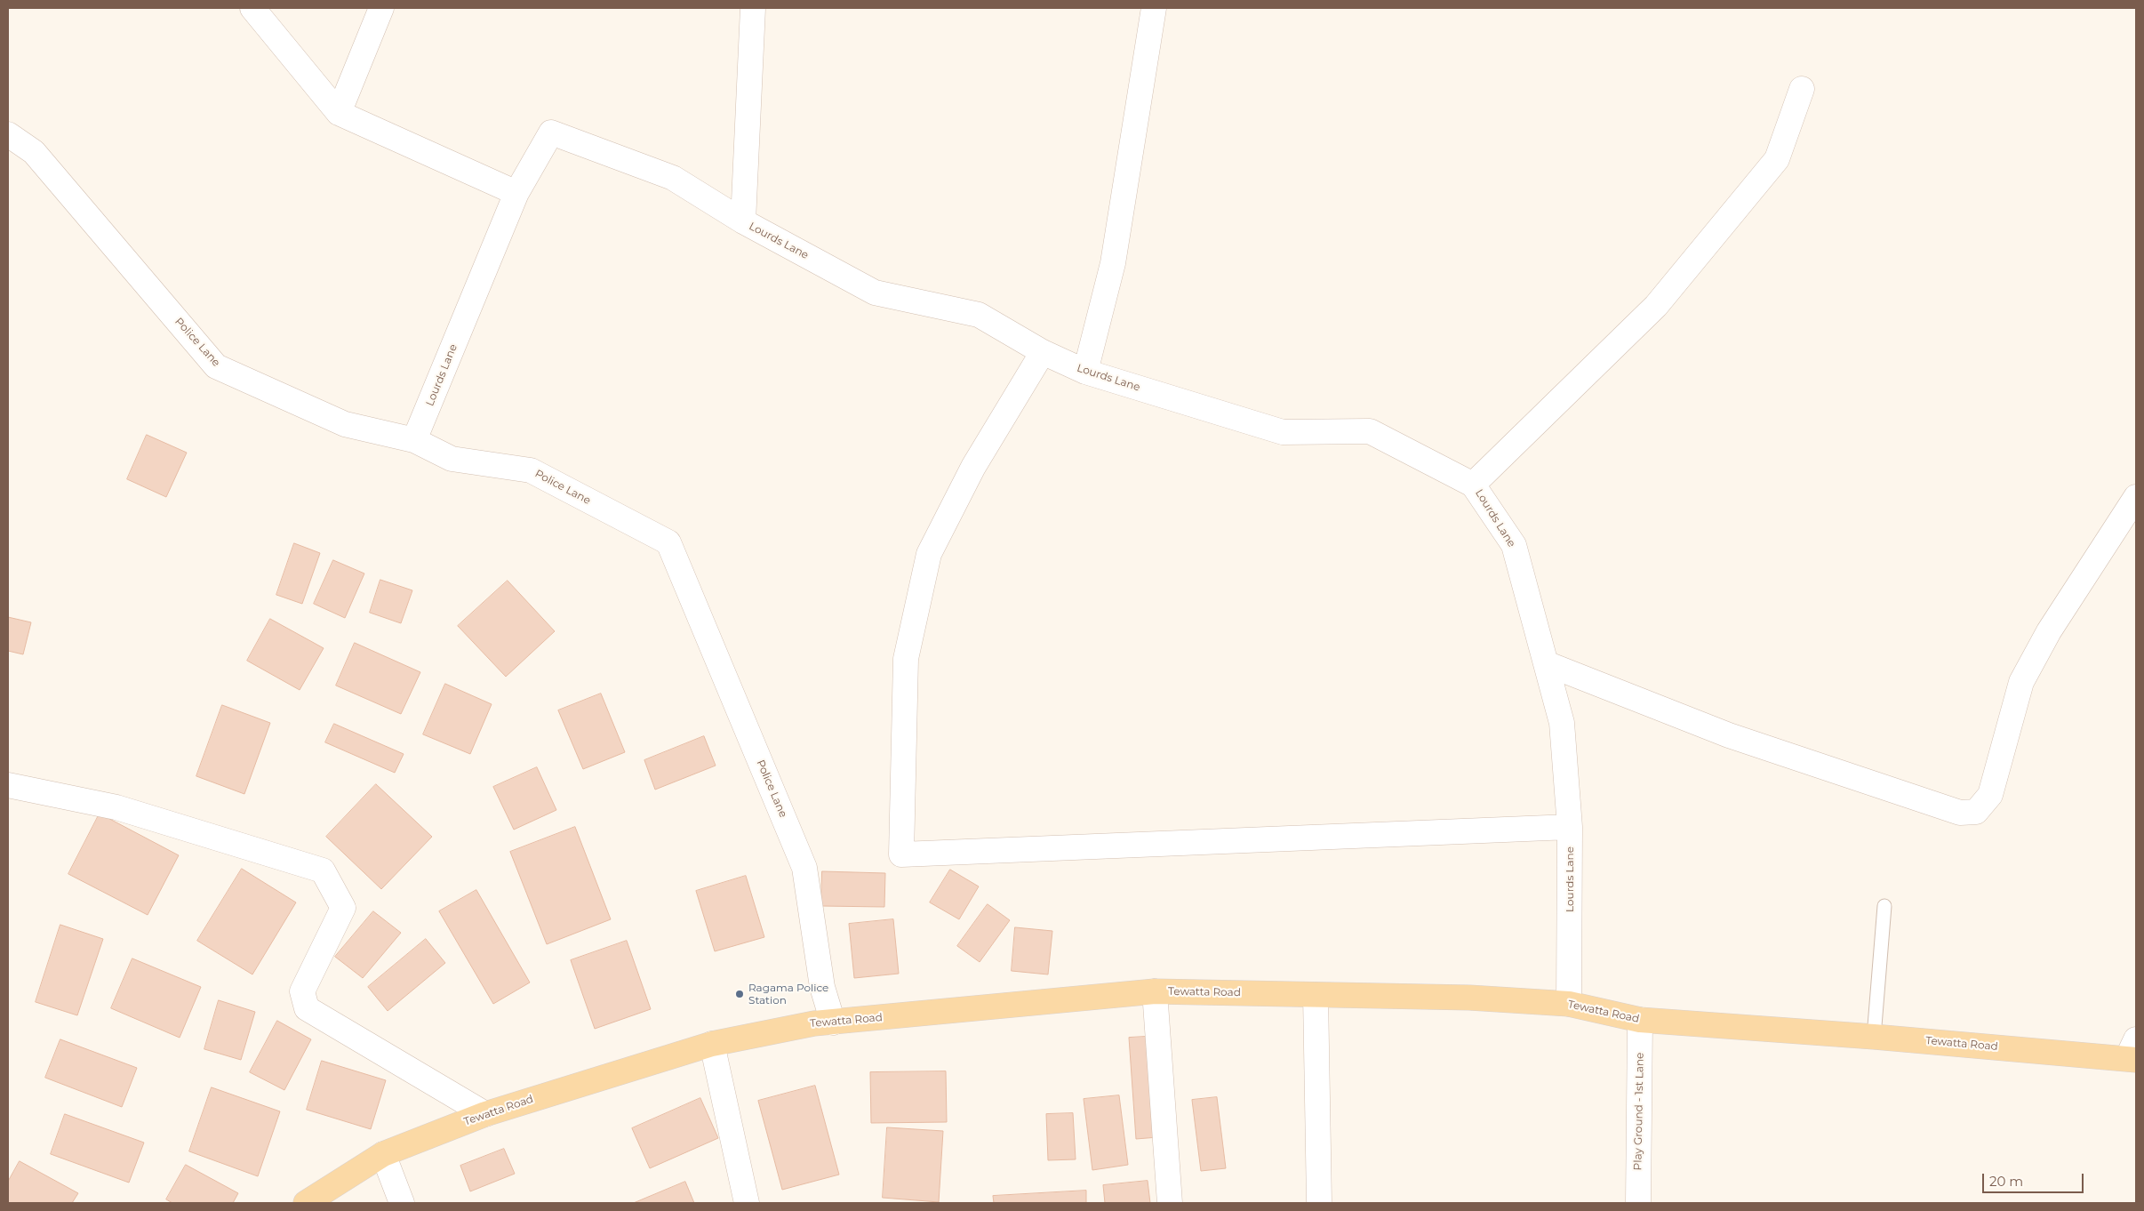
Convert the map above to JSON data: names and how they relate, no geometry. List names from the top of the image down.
{
  "streets": {
    "main road": ["Tewatta Road"],
    "street": ["Lourds Lane", "Police Lane", "Play Ground - 1st Lane"]
  },
  "crossings": [
    ["Lourds Lane", "Police Lane"],
    ["Lourds Lane", "Tewatta Road"],
    ["Police Lane", "Tewatta Road"],
    ["Tewatta Road", "Play Ground - 1st Lane"]
  ],
  "places": ["Ragama Police Station"],
  "scale_bar": "20 m"
}
